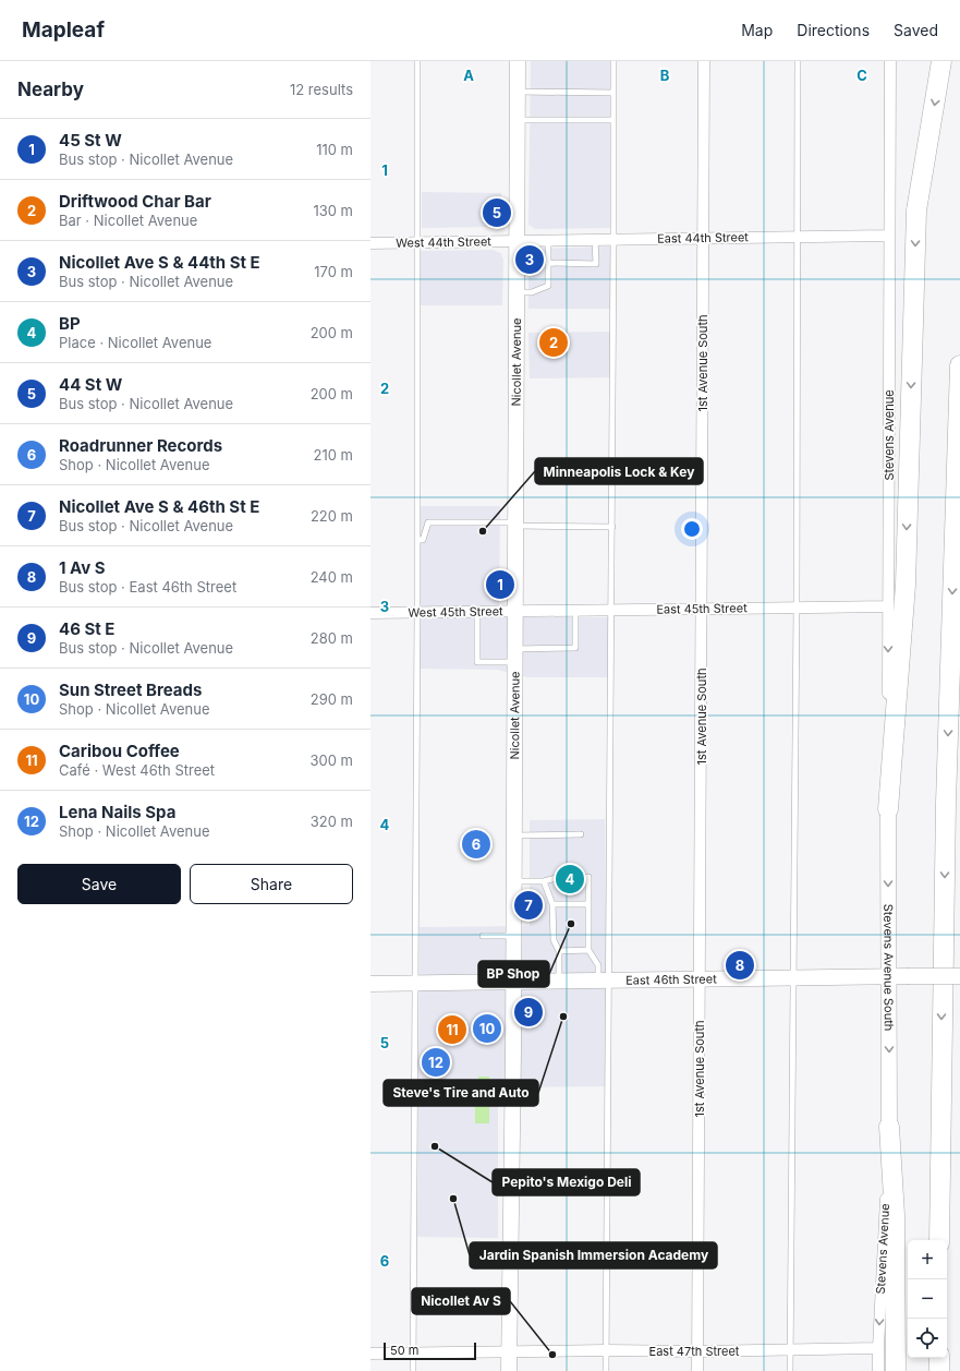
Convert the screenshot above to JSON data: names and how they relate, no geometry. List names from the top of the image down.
{
  "streets": {
    "main road": ["Nicollet Avenue", "Stevens Avenue South", "East 46th Street"],
    "street": [
      "East 44th Street",
      "West 44th Street",
      "1st Avenue South",
      "Stevens Avenue",
      "East 45th Street",
      "West 45th Street",
      "East 47th Street"
    ]
  },
  "crossings": [
    ["East 44th Street", "West 44th Street"],
    ["East 44th Street", "Nicollet Avenue"],
    ["East 44th Street", "1st Avenue South"],
    ["East 44th Street", "Stevens Avenue"],
    ["West 44th Street", "Nicollet Avenue"],
    ["Nicollet Avenue", "East 45th Street"],
    ["Nicollet Avenue", "West 45th Street"],
    ["Nicollet Avenue", "East 46th Street"],
    ["Nicollet Avenue", "East 47th Street"],
    ["1st Avenue South", "East 45th Street"],
    ["1st Avenue South", "East 46th Street"],
    ["1st Avenue South", "East 47th Street"],
    ["Stevens Avenue", "East 45th Street"],
    ["Stevens Avenue", "Stevens Avenue South"],
    ["Stevens Avenue", "East 47th Street"],
    ["East 45th Street", "West 45th Street"],
    ["Stevens Avenue South", "East 46th Street"]
  ],
  "one_way": ["Stevens Avenue", "Stevens Avenue South"],
  "places": [
    "Minneapolis Lock & Key",
    "BP Shop",
    "Steve's Tire and Auto",
    "Pepito's Mexigo Deli",
    "Jardin Spanish Immersion Academy",
    "Nicollet Av S"
  ],
  "scale_bar": "50 m",
  "page": {
    "header": "Mapleaf",
    "nav": ["Map", "Directions", "Saved"],
    "heading": ["Nearby", "12 results"],
    "list": [
      {
        "mark": "1",
        "name": "45 St W",
        "note": "Bus stop · Nicollet Avenue",
        "value": "110 m"
      },
      {
        "mark": "2",
        "name": "Driftwood Char Bar",
        "note": "Bar · Nicollet Avenue",
        "value": "130 m"
      },
      {
        "mark": "3",
        "name": "Nicollet Ave S & 44th St E",
        "note": "Bus stop · Nicollet Avenue",
        "value": "170 m"
      },
      {
        "mark": "4",
        "name": "BP",
        "note": "Place · Nicollet Avenue",
        "value": "200 m"
      },
      {
        "mark": "5",
        "name": "44 St W",
        "note": "Bus stop · Nicollet Avenue",
        "value": "200 m"
      },
      {
        "mark": "6",
        "name": "Roadrunner Records",
        "note": "Shop · Nicollet Avenue",
        "value": "210 m"
      },
      {
        "mark": "7",
        "name": "Nicollet Ave S & 46th St E",
        "note": "Bus stop · Nicollet Avenue",
        "value": "220 m"
      },
      {
        "mark": "8",
        "name": "1 Av S",
        "note": "Bus stop · East 46th Street",
        "value": "240 m"
      },
      {
        "mark": "9",
        "name": "46 St E",
        "note": "Bus stop · Nicollet Avenue",
        "value": "280 m"
      },
      {
        "mark": "10",
        "name": "Sun Street Breads",
        "note": "Shop · Nicollet Avenue",
        "value": "290 m"
      },
      {
        "mark": "11",
        "name": "Caribou Coffee",
        "note": "Café · West 46th Street",
        "value": "300 m"
      },
      {
        "mark": "12",
        "name": "Lena Nails Spa",
        "note": "Shop · Nicollet Avenue",
        "value": "320 m"
      }
    ],
    "pins": [
      "5",
      "3",
      "2",
      "1",
      "6",
      "4",
      "7",
      "8",
      "9",
      "10",
      "11",
      "12"
    ],
    "buttons": ["Save", "Share"],
    "map_buttons": ["+", "−"],
    "scale": "50 m"
  },
  "grid": {
    "columns": ["A", "B", "C"],
    "rows": [
      "1",
      "2",
      "3",
      "4",
      "5",
      "6"
    ]
  }
}
